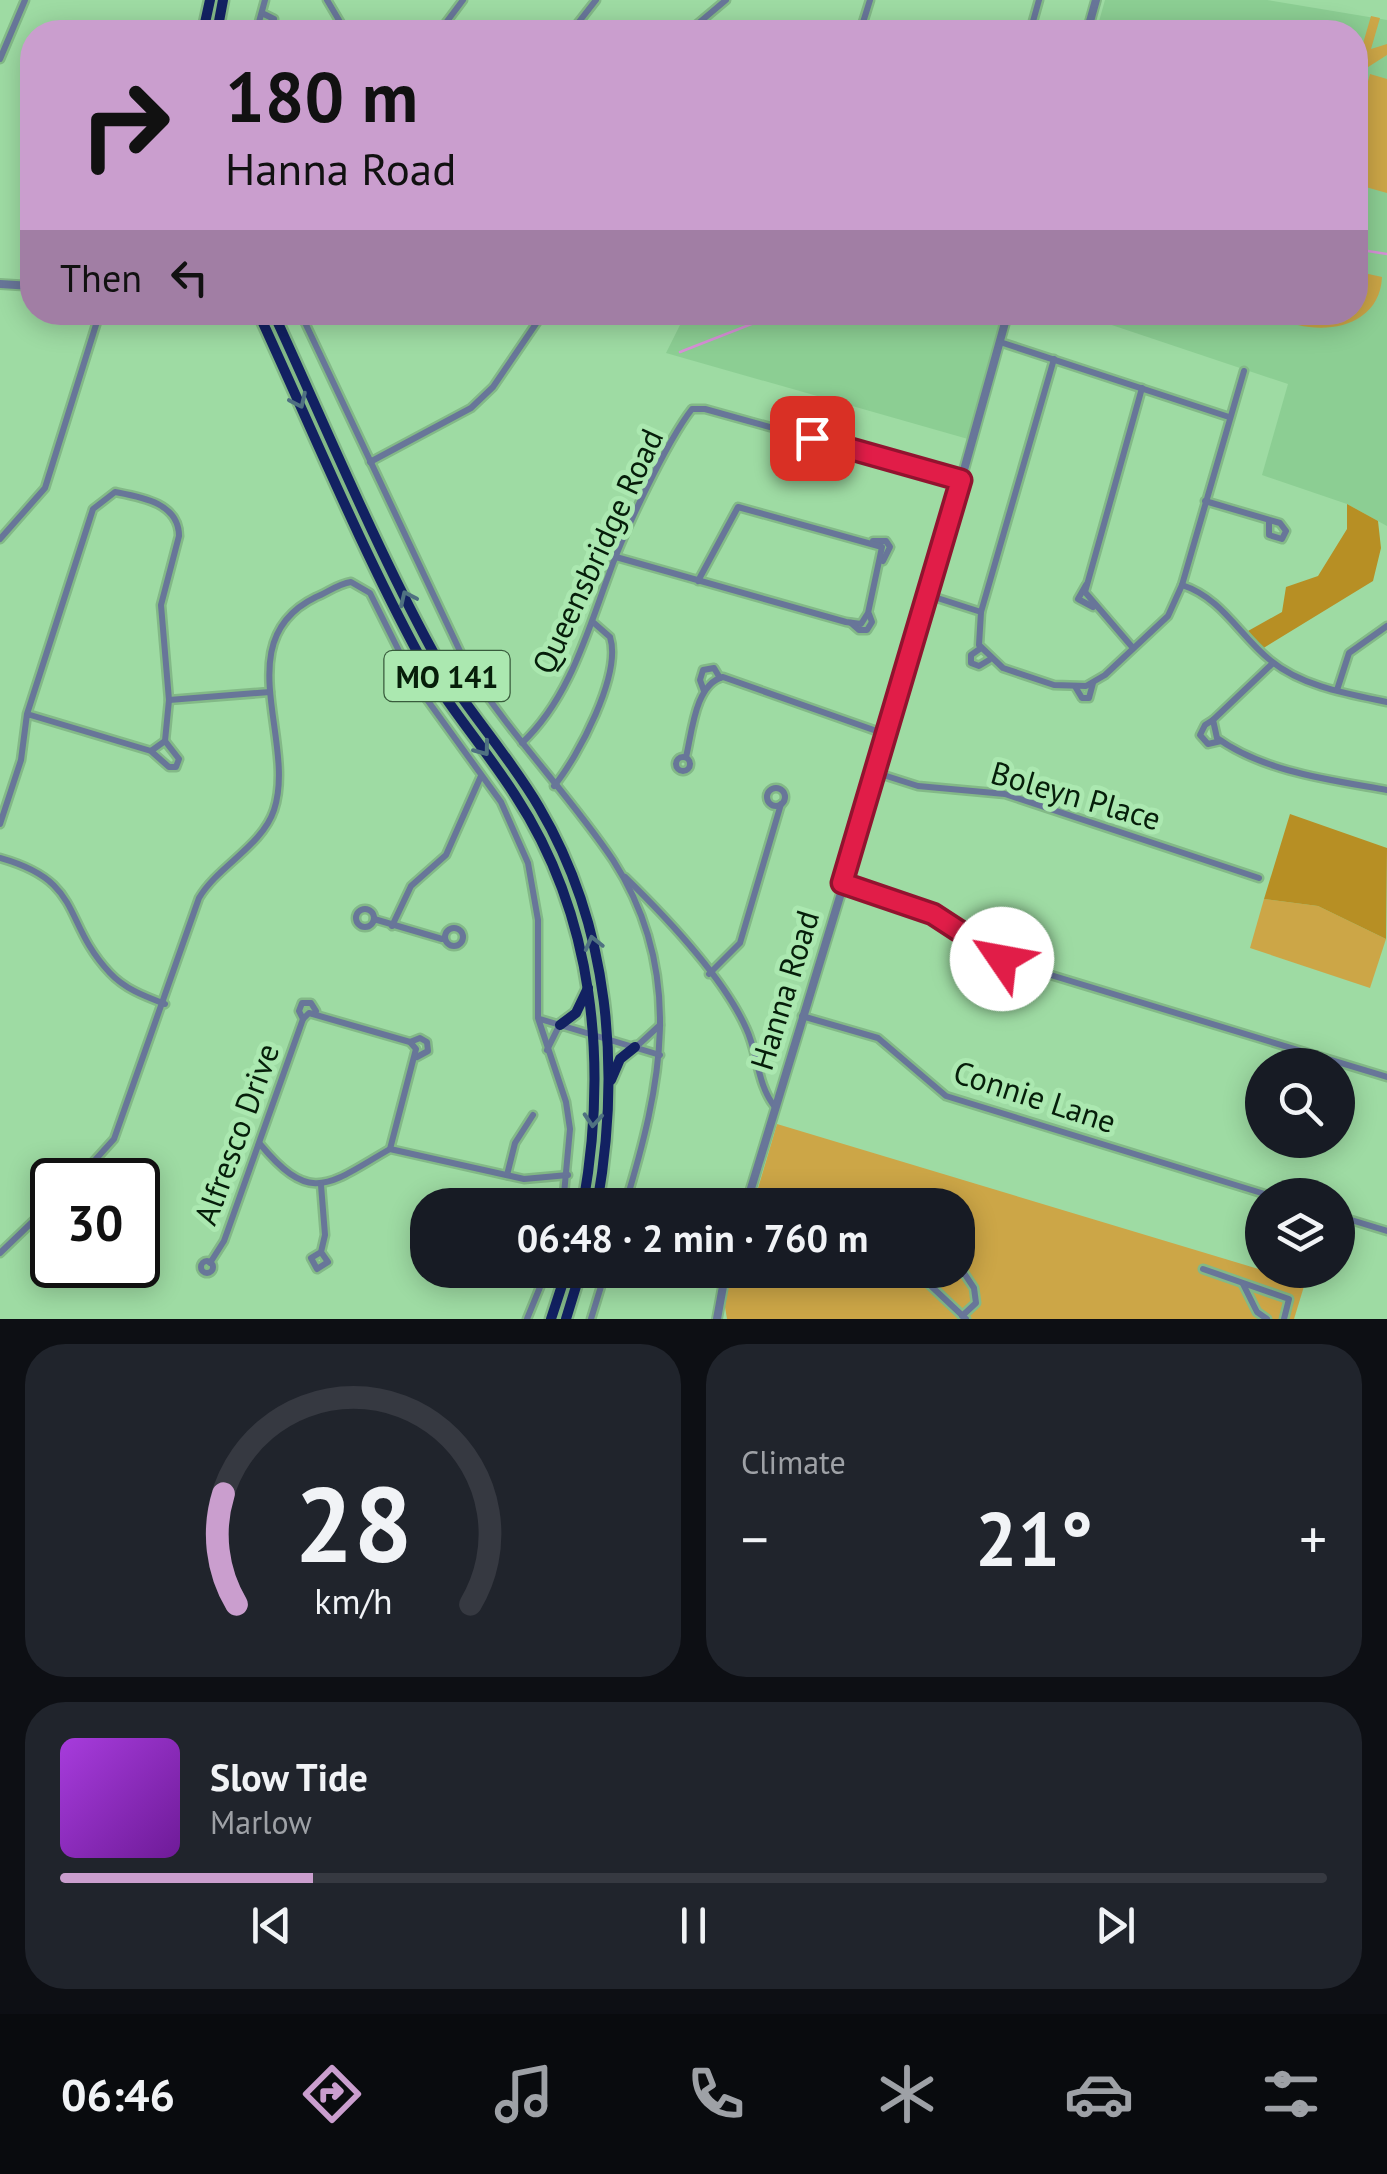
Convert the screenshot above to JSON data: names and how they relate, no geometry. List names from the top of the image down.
{
  "streets": {
    "highway": ["MO 141"],
    "street": [
      "Queensbridge Road",
      "Boleyn Place",
      "Hanna Road",
      "Connie Lane",
      "Alfresco Drive"
    ]
  },
  "crossings": [
    ["Queensbridge Road", "Hanna Road"],
    ["Boleyn Place", "Hanna Road"],
    ["Hanna Road", "Connie Lane"]
  ],
  "page": {
    "turn": ["180 m", "Hanna Road"],
    "then": "Then",
    "limit": "30",
    "trip": "06:48 · 2 min · 760 m",
    "tile": "Climate",
    "heat": ["−", "21°", "+"],
    "song": ["Slow Tide", "Marlow"],
    "tabs": "06:46",
    "gauge": ["28", "km/h"]
  }
}
